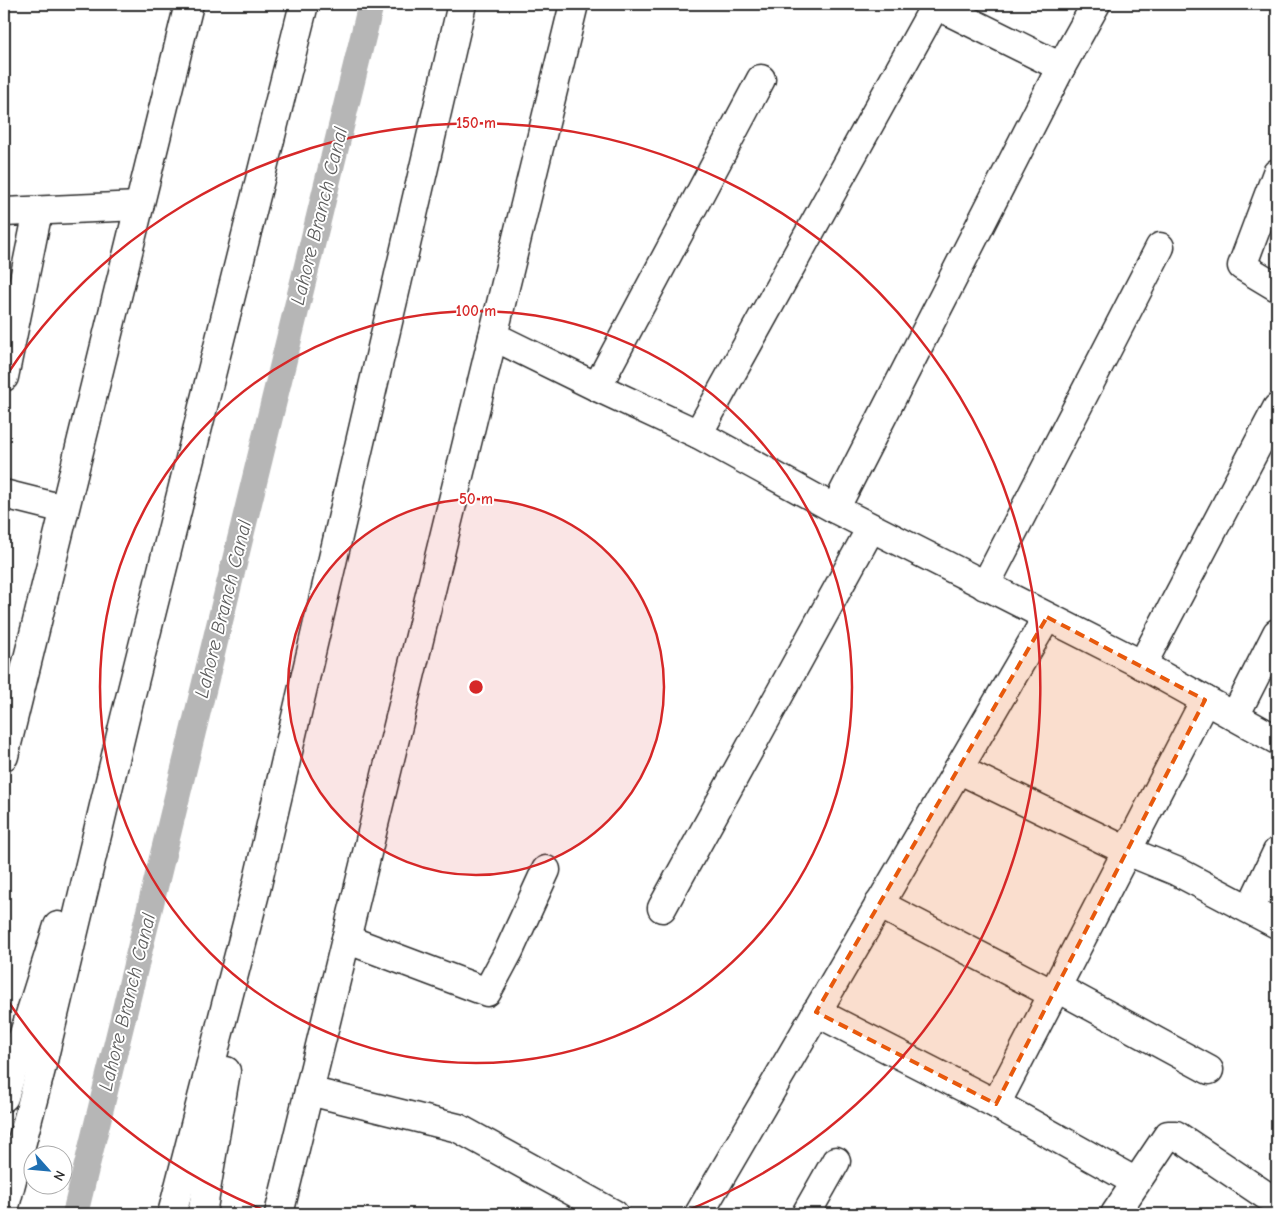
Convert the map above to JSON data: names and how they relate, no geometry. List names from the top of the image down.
{
  "water": ["Lahore Branch Canal"],
  "north": "bottom right",
  "rings": ["150 m", "100 m", "50 m"]
}
